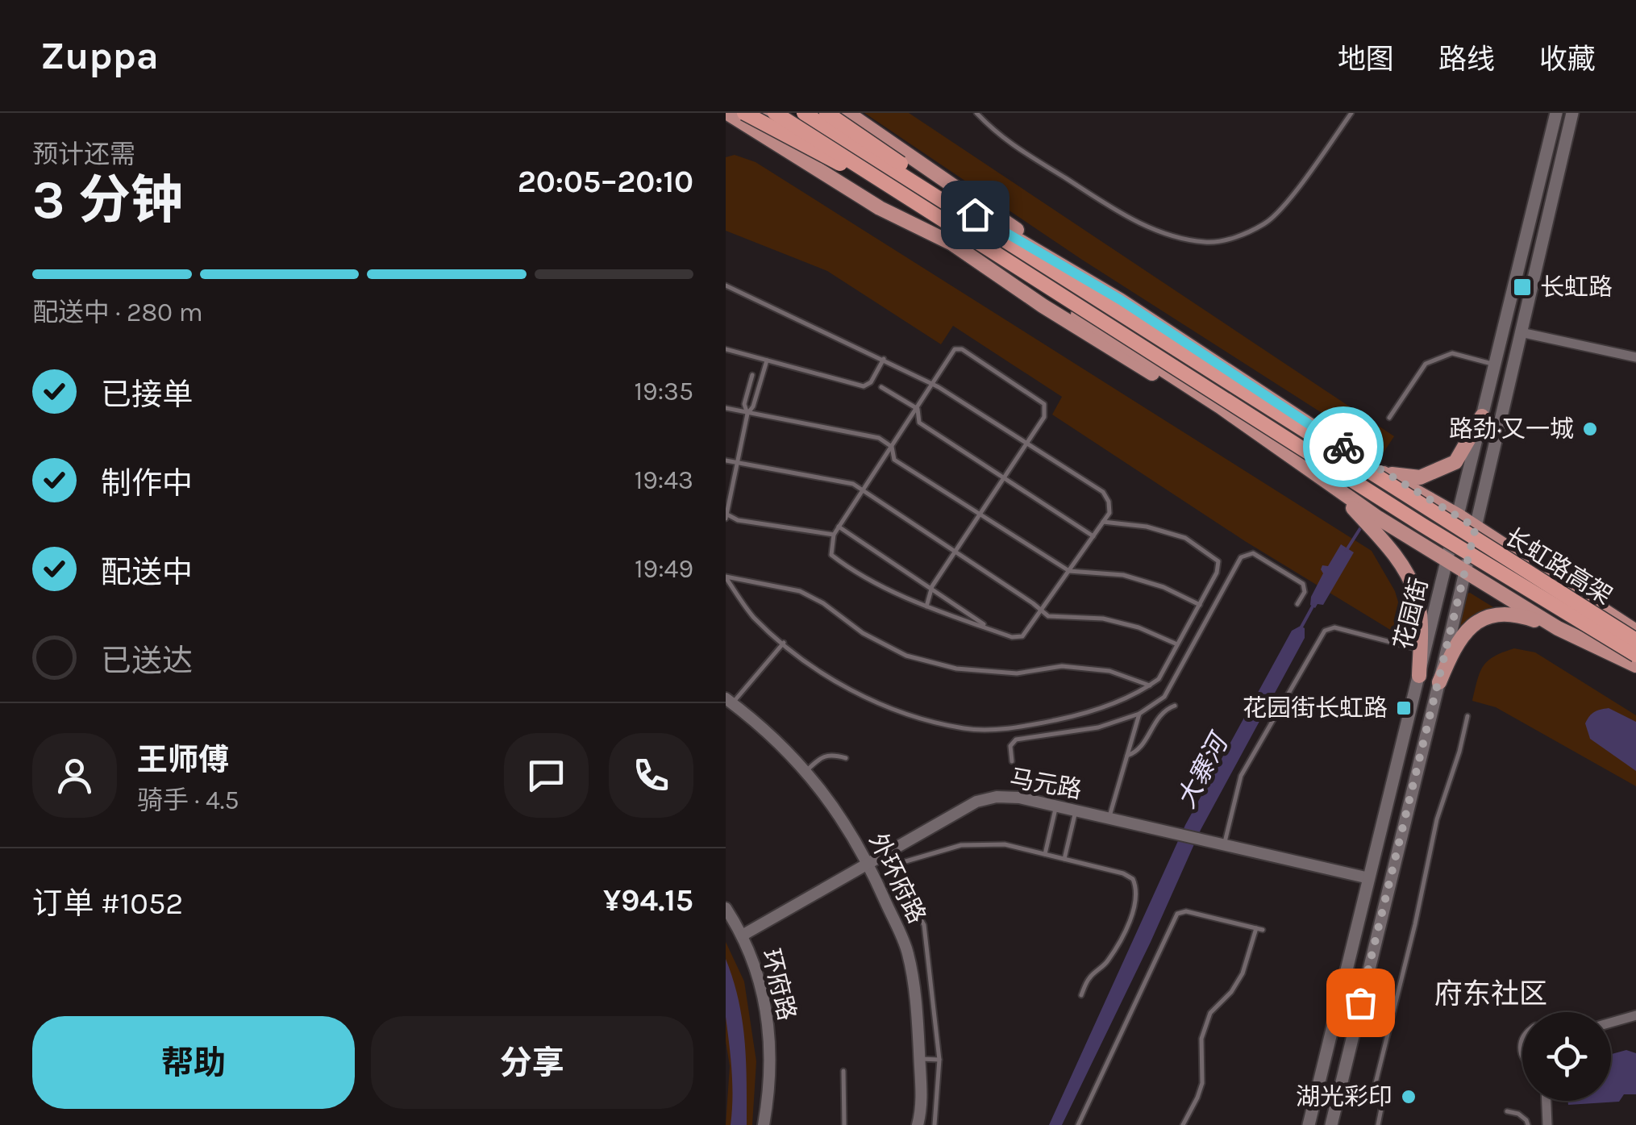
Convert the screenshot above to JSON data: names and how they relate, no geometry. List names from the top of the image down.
{
  "streets": {
    "highway": ["长虹路高架"],
    "main road": ["花园街"],
    "street": ["马元路", "外环府路", "环府路"]
  },
  "crossings": [
    ["花园街", "马元路"],
    ["马元路", "外环府路"],
    ["马元路", "环府路"]
  ],
  "districts": ["府东社区"],
  "water": ["大寨河"],
  "places": {
    "transit": ["长虹路", "花园街长虹路"],
    "other": ["路劲·又一城", "湖光彩印"]
  },
  "page": {
    "header": "Zuppa",
    "nav": ["地图", "路线", "收藏"],
    "heading": ["3 分钟", "预计还需", "20:05–20:10"],
    "panel": [
      "王师傅",
      "骑手 · 4.5",
      "订单 #1052",
      "¥94.15"
    ],
    "bar": "配送中 · 280 m",
    "list": [
      ["已接单", "19:35"],
      ["制作中", "19:43"],
      ["配送中", "19:49"],
      "已送达"
    ],
    "buttons": ["帮助", "分享"]
  }
}
